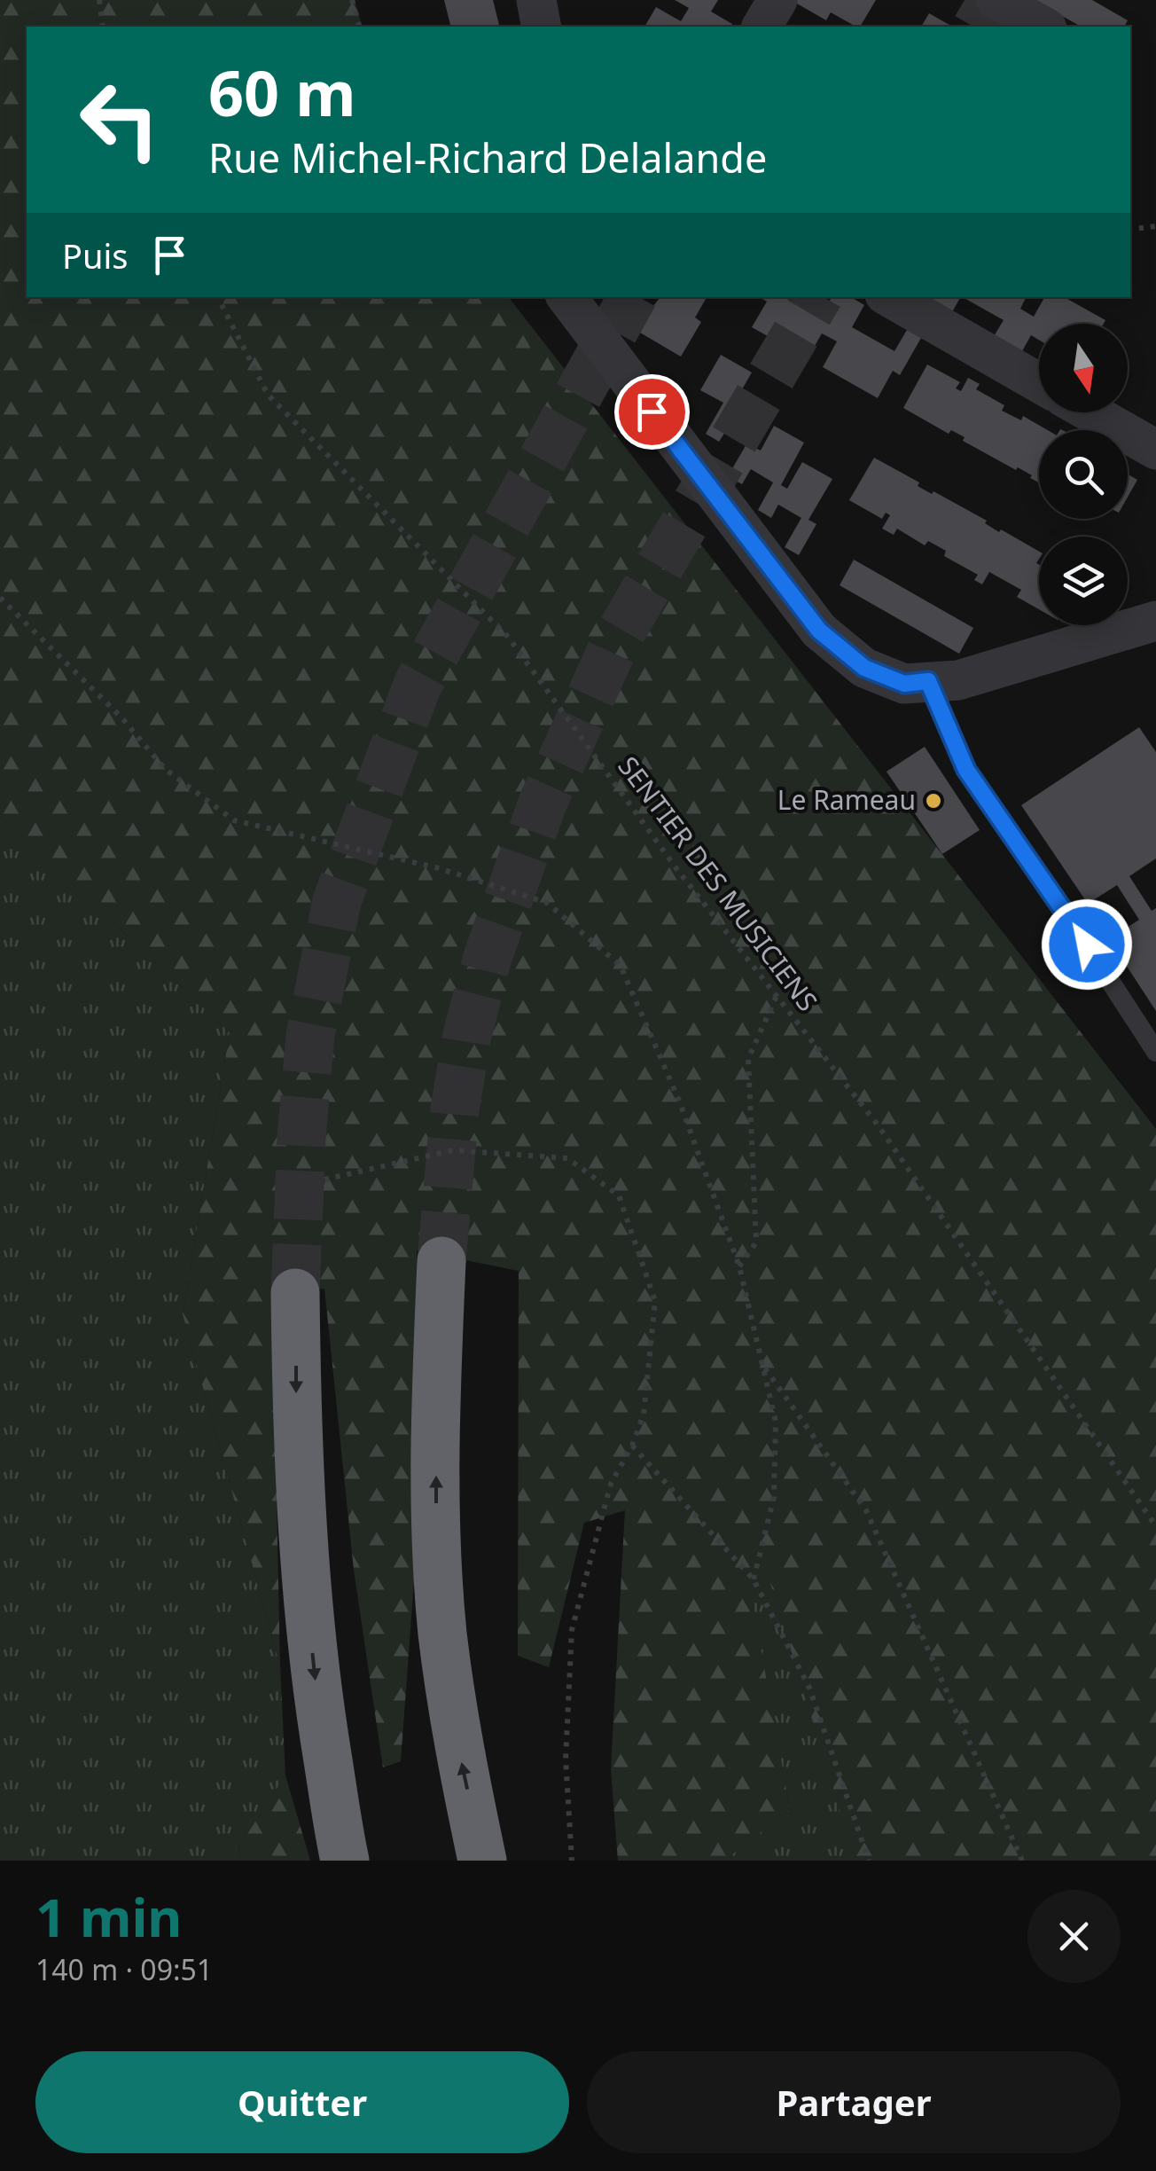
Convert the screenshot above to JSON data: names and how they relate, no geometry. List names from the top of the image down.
{
  "streets": {
    "path": ["SENTIER DES MUSICIENS"]
  },
  "places": ["Le Rameau"],
  "north": "bottom",
  "page": {
    "turn": ["60 m", "Rue Michel-Richard Delalande"],
    "then": "Puis",
    "heading": ["1 min", "140 m · 09:51"],
    "buttons": ["Quitter", "Partager"]
  }
}
